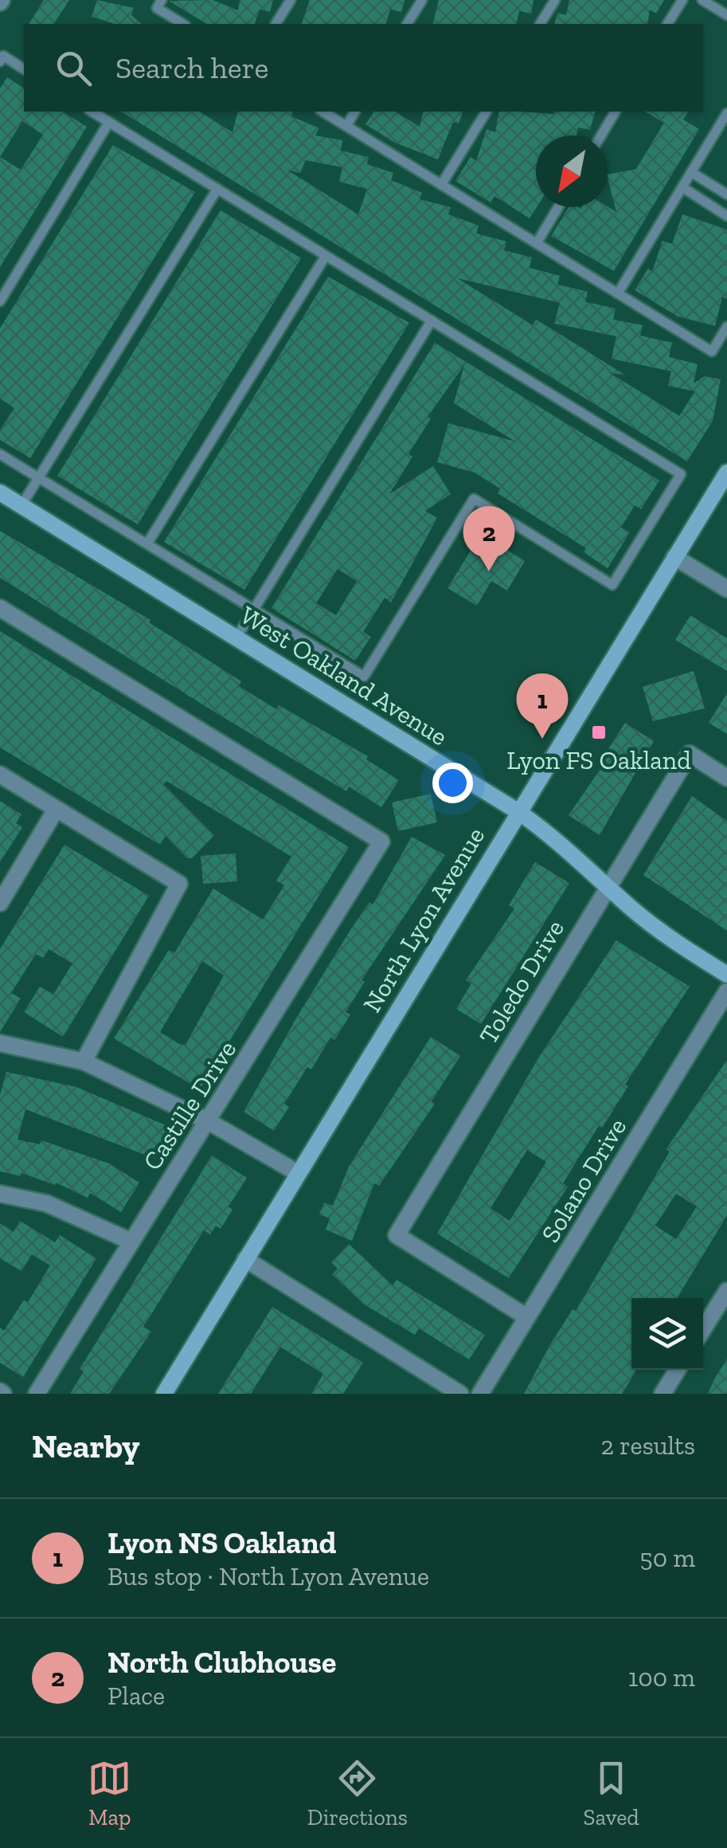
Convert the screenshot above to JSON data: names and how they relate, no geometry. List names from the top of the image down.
{
  "streets": {
    "street": [
      "West Oakland Avenue",
      "North Lyon Avenue",
      "Toledo Drive",
      "Castille Drive",
      "Solano Drive"
    ]
  },
  "crossings": [
    ["West Oakland Avenue", "North Lyon Avenue"],
    ["West Oakland Avenue", "Toledo Drive"],
    ["Toledo Drive", "Solano Drive"]
  ],
  "places": {
    "transit": ["Lyon FS Oakland"]
  },
  "north": "bottom left",
  "page": {
    "search": "Search here",
    "pins": ["2", "1"],
    "heading": ["Nearby", "2 results"],
    "list": [
      {
        "mark": "1",
        "name": "Lyon NS Oakland",
        "note": "Bus stop · North Lyon Avenue",
        "value": "50 m"
      },
      {
        "mark": "2",
        "name": "North Clubhouse",
        "note": "Place",
        "value": "100 m"
      }
    ],
    "nav": ["Map", "Directions", "Saved"]
  }
}
